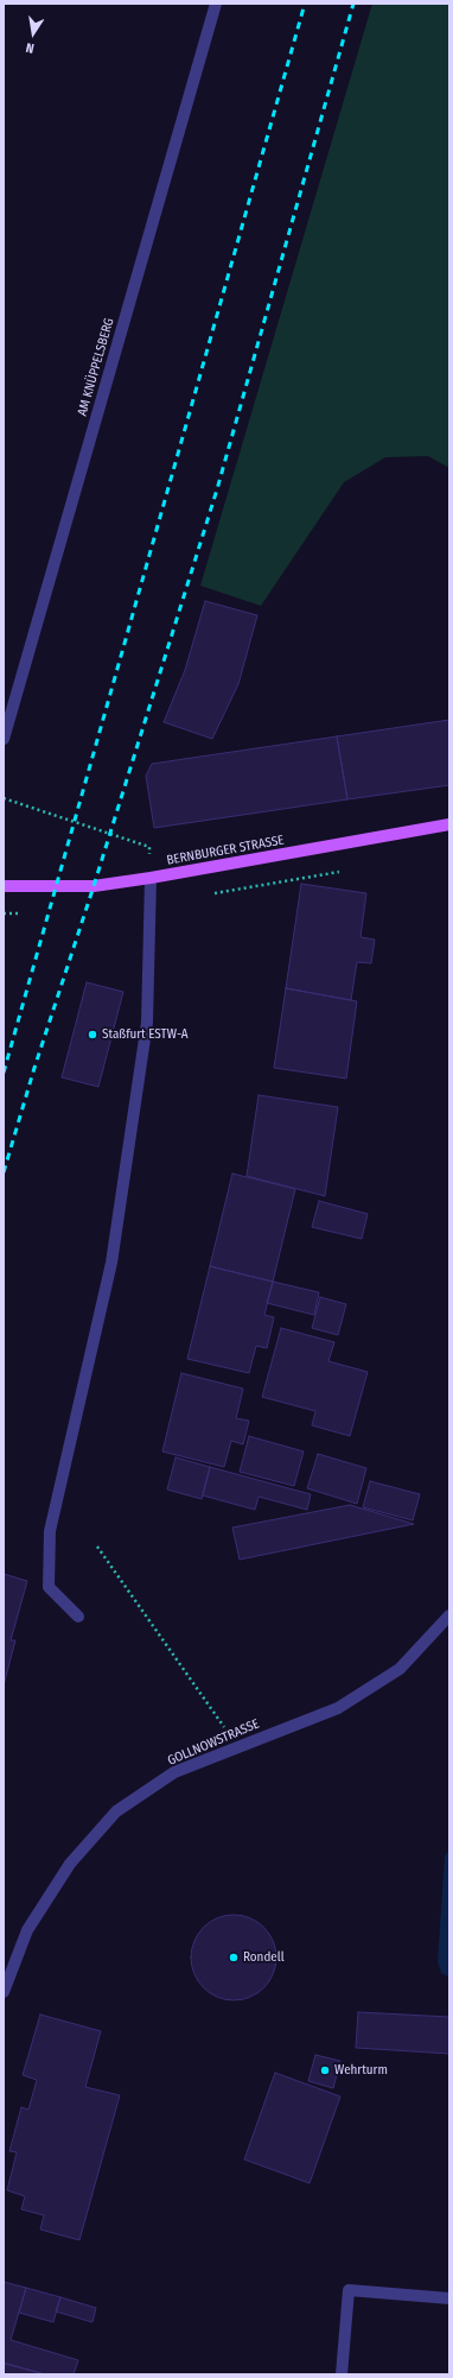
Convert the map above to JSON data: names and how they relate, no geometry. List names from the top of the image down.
{
  "streets": {
    "main road": ["BERNBURGER STRASSE"],
    "street": ["AM KNÜPPELSBERG", "GOLLNOWSTRASSE"]
  },
  "places": ["Staßfurt ESTW-A", "Rondell", "Wehrturm"],
  "north": "bottom"
}
